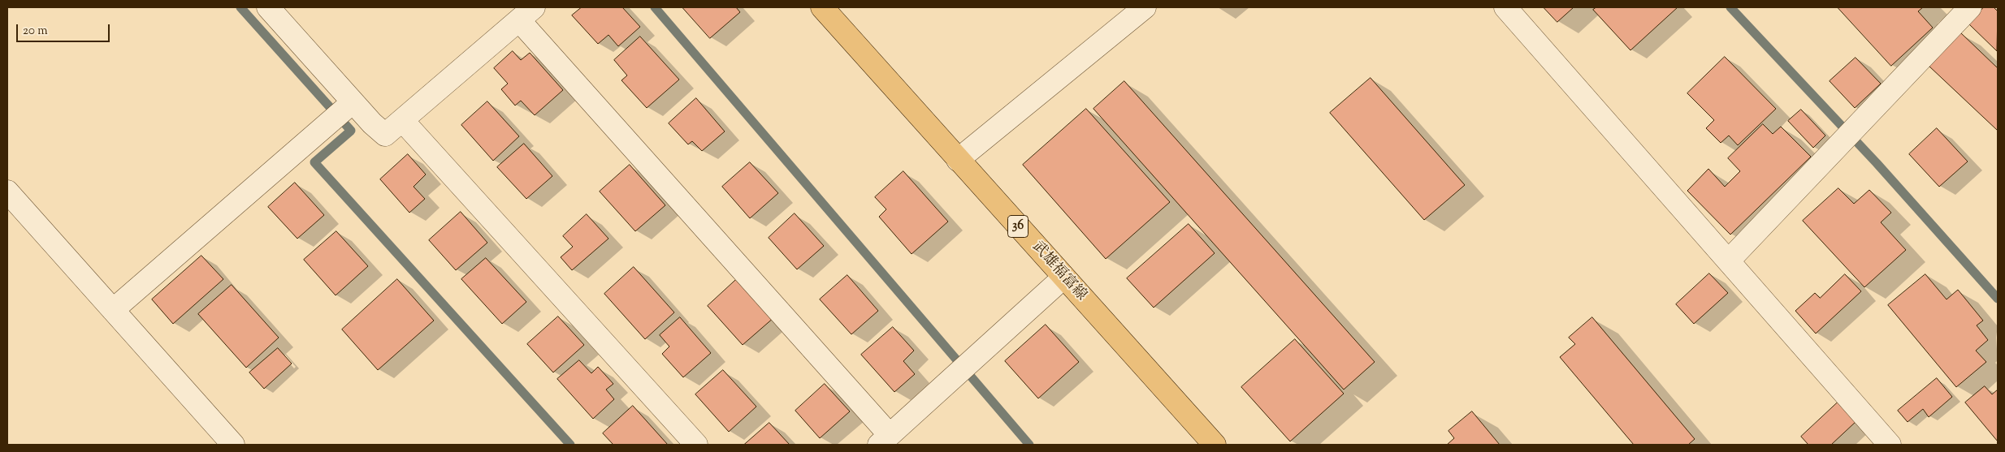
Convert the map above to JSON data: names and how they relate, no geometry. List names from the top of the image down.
{
  "streets": {
    "main road": ["36", "武雄福富線"]
  },
  "scale_bar": "20 m"
}
